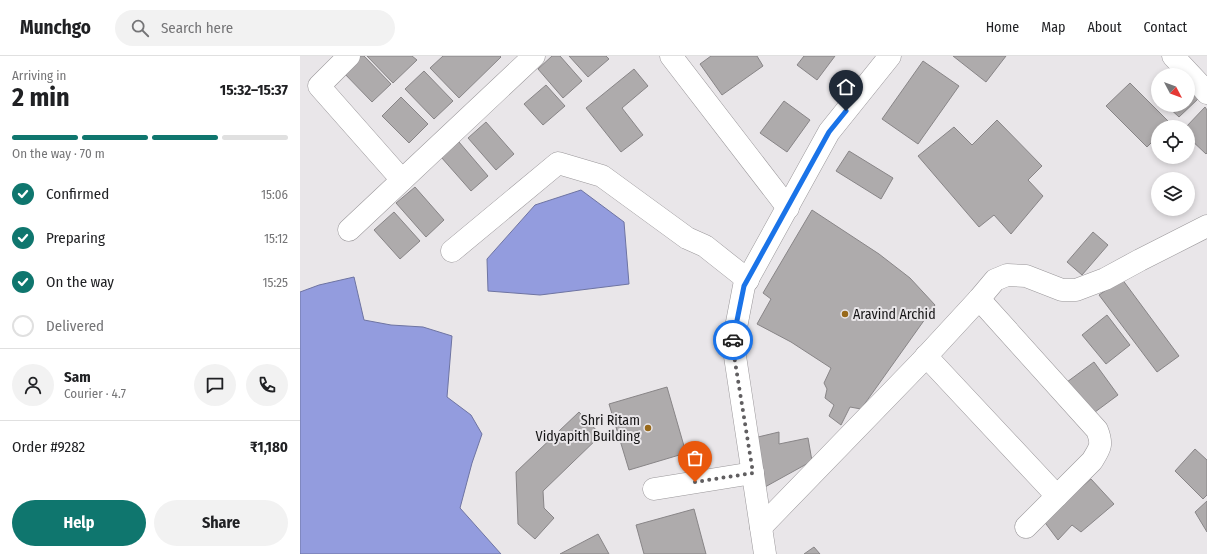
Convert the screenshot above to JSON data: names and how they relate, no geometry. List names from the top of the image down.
{
  "places": ["Aravind Archid", "Shri Ritam Vidyapith Building"],
  "north": "bottom right",
  "page": {
    "header": "Munchgo",
    "search": "Search here",
    "nav": [
      "Home",
      "Map",
      "About",
      "Contact"
    ],
    "heading": ["2 min", "Arriving in", "15:32–15:37"],
    "panel": [
      "Sam",
      "Courier · 4.7",
      "Order #9282",
      "₹1,180"
    ],
    "bar": "On the way · 70 m",
    "list": [
      ["Confirmed", "15:06"],
      ["Preparing", "15:12"],
      ["On the way", "15:25"],
      "Delivered"
    ],
    "buttons": ["Help", "Share"]
  }
}
